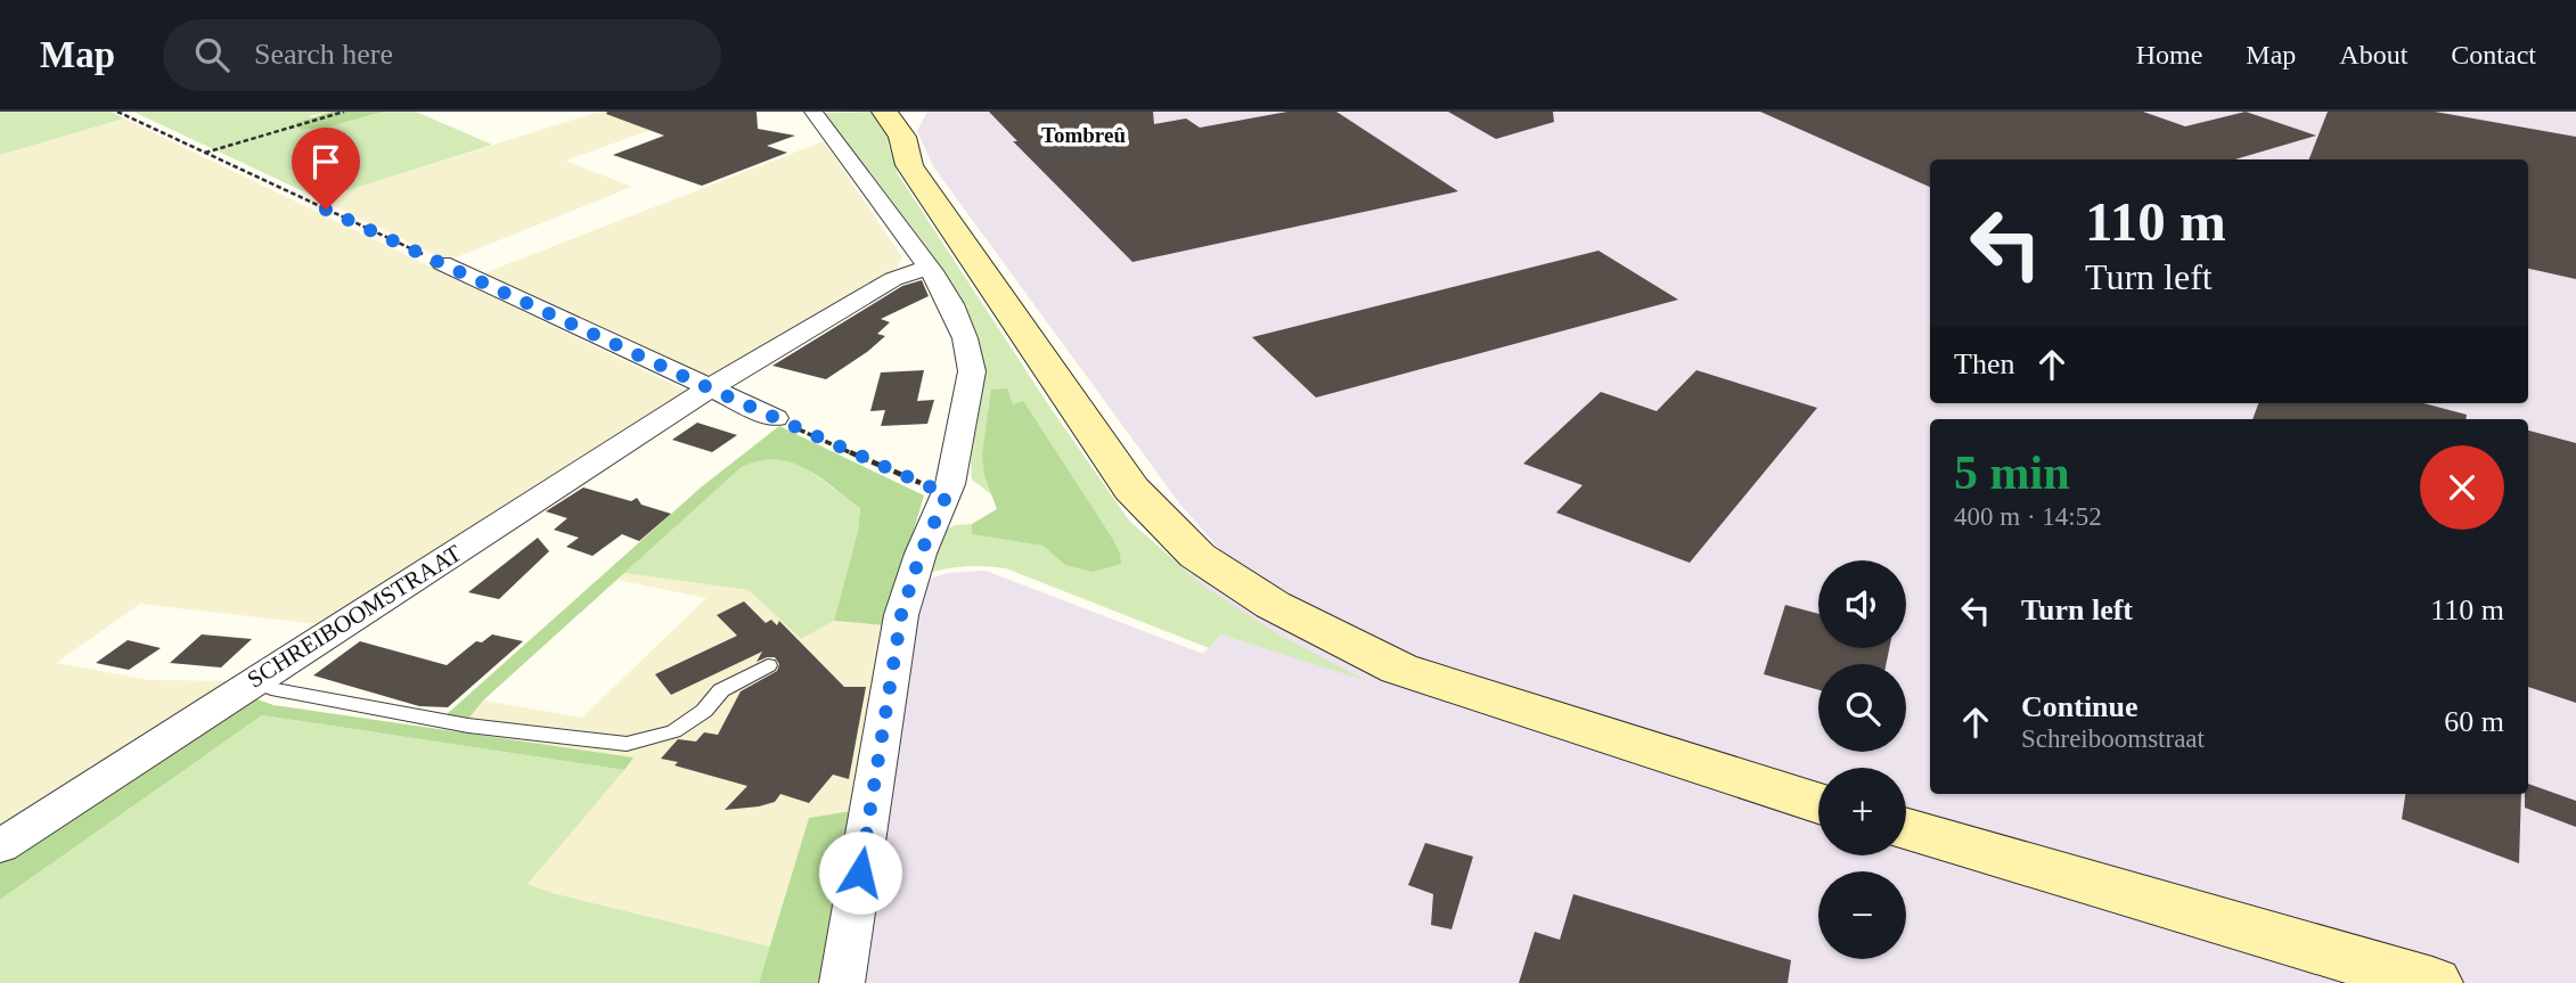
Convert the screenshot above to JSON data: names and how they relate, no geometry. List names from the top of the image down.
{
  "streets": {
    "street": ["SCHREIBOOMSTRAAT"]
  },
  "districts": ["Tombreû"],
  "page": {
    "header": "Map",
    "search": "Search here",
    "nav": [
      "Home",
      "Map",
      "About",
      "Contact"
    ],
    "turn": ["110 m", "Turn left"],
    "then": "Then",
    "heading": ["5 min", "400 m · 14:52"],
    "list": [
      {
        "name": "Turn left",
        "value": "110 m"
      },
      {
        "name": "Continue",
        "note": "Schreiboomstraat",
        "value": "60 m"
      }
    ],
    "map_buttons": ["+", "−"]
  }
}
